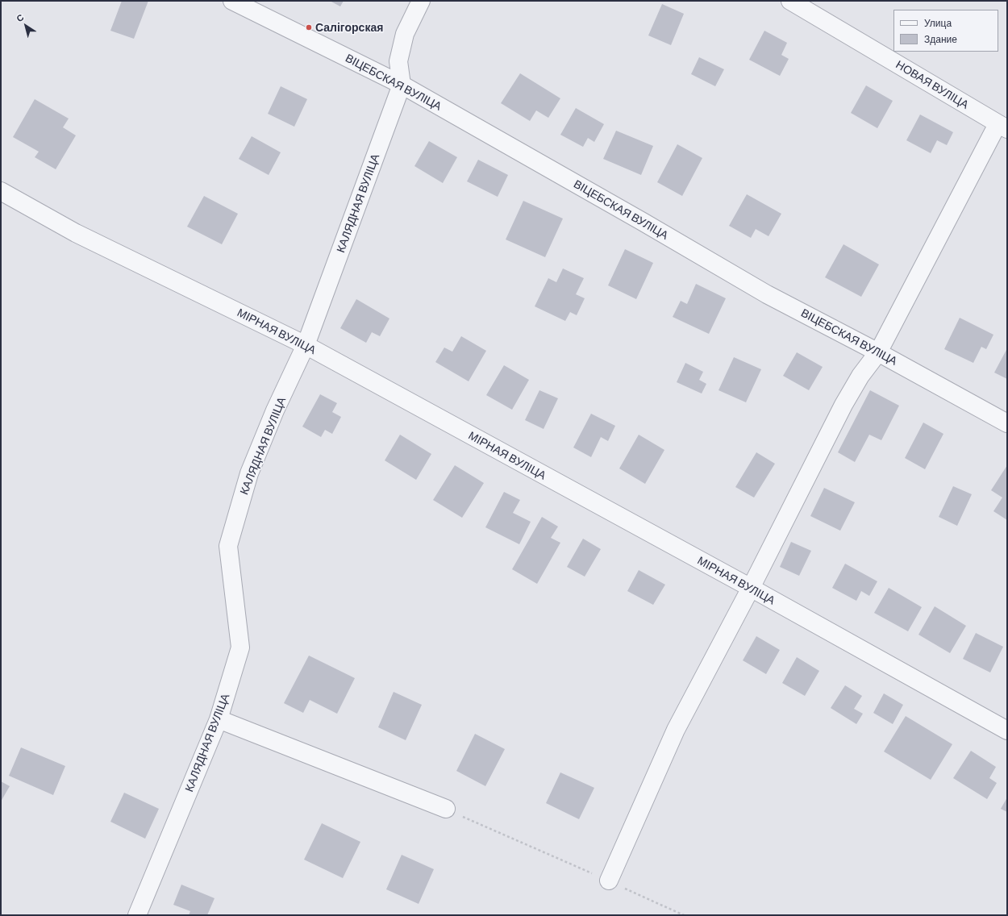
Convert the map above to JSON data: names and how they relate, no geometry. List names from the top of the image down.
{
  "streets": {
    "street": [
      "ВІЦЕБСКАЯ ВУЛІЦА",
      "НОВАЯ ВУЛІЦА",
      "КАЛЯДНАЯ ВУЛІЦА",
      "МІРНАЯ ВУЛІЦА"
    ]
  },
  "crossings": [
    ["ВІЦЕБСКАЯ ВУЛІЦА", "КАЛЯДНАЯ ВУЛІЦА"],
    ["КАЛЯДНАЯ ВУЛІЦА", "МІРНАЯ ВУЛІЦА"]
  ],
  "places": ["Салігорская"],
  "legend": ["Улица", "Здание"],
  "north": "top left"
}
